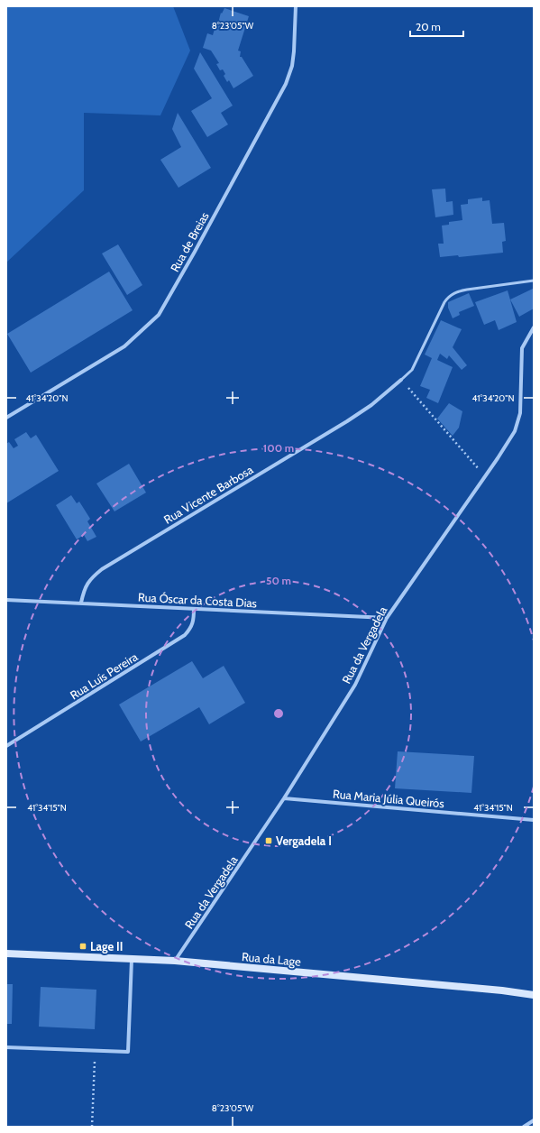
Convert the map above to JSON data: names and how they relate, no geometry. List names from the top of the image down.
{
  "streets": {
    "street": [
      "Rua de Breias",
      "Rua Vicente Barbosa",
      "Rua Óscar da Costa Dias",
      "Rua da Vergadela",
      "Rua Luís Pereira",
      "Rua Maria Júlia Queirós",
      "Rua da Lage"
    ]
  },
  "crossings": [
    ["Rua Vicente Barbosa", "Rua Óscar da Costa Dias"],
    ["Rua Óscar da Costa Dias", "Rua da Vergadela"],
    ["Rua Óscar da Costa Dias", "Rua Luís Pereira"],
    ["Rua da Vergadela", "Rua Maria Júlia Queirós"],
    ["Rua da Vergadela", "Rua da Lage"]
  ],
  "places": {
    "transit": ["Vergadela I", "Lage II"]
  },
  "scale_bar": "20 m",
  "coordinates": ["8°23'05\"W", "41°34'20\"N", "41°34'15\"N"],
  "rings": ["100 m", "50 m"]
}
